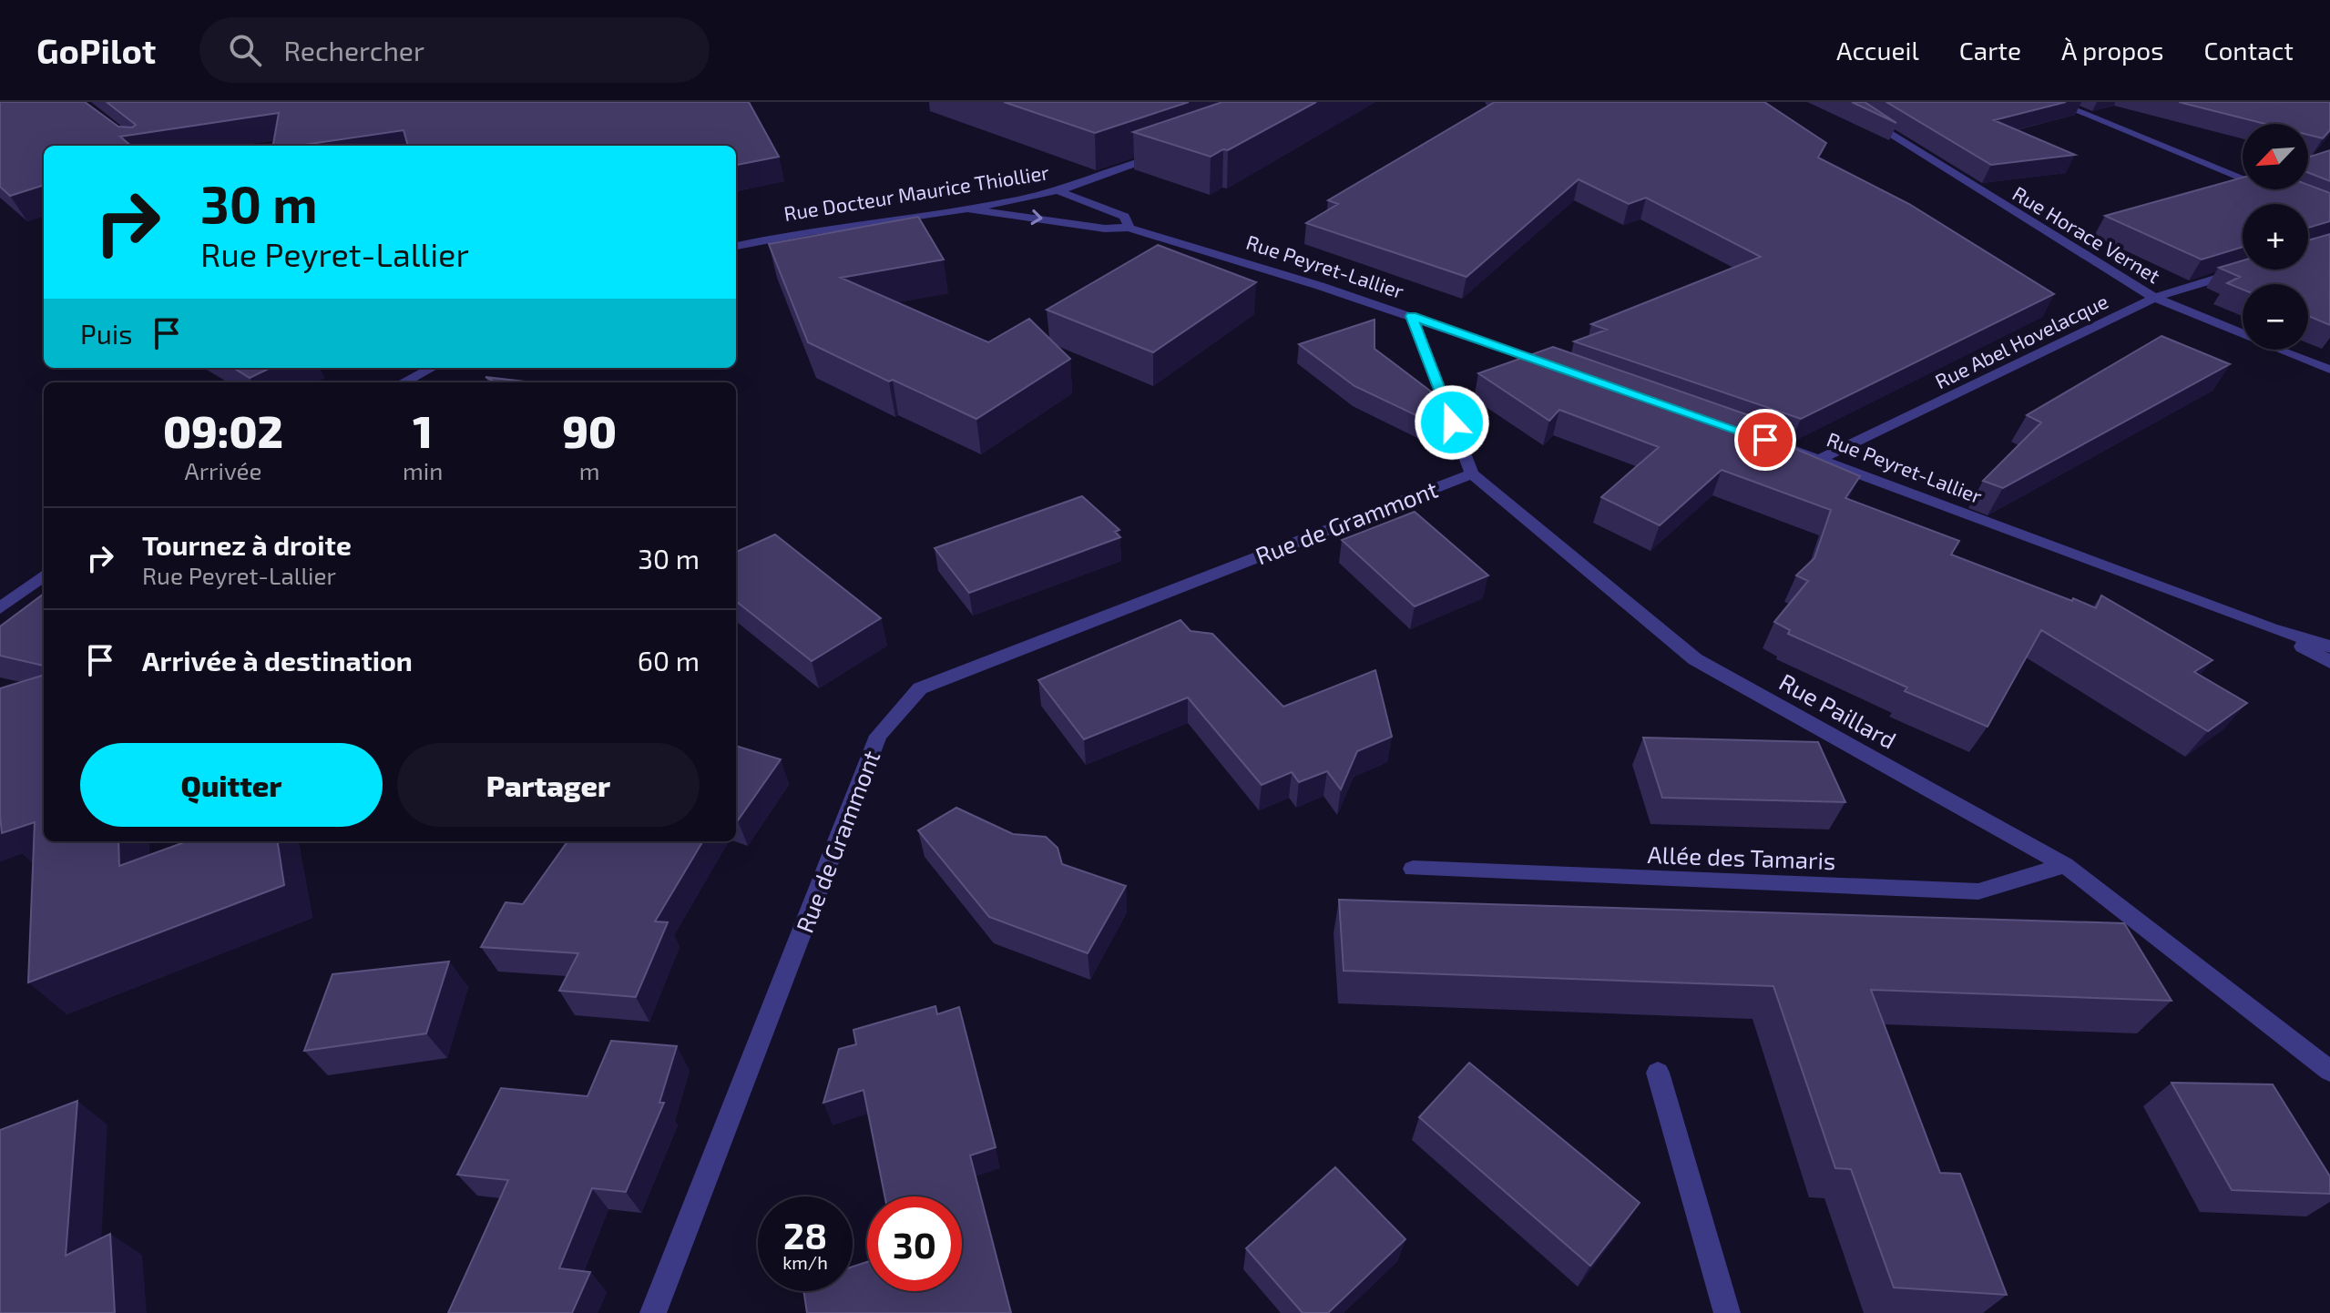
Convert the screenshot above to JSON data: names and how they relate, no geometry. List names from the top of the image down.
{
  "streets": {
    "street": [
      "Rue Docteur Maurice Thiollier",
      "Rue Horace Vernet",
      "Rue Peyret-Lallier",
      "Rue Abel Hovelacque",
      "Rue de Grammont",
      "Rue Paillard",
      "Allée des Tamaris"
    ]
  },
  "crossings": [
    ["Rue Docteur Maurice Thiollier", "Rue Peyret-Lallier"],
    ["Rue Horace Vernet", "Rue Abel Hovelacque"],
    ["Rue Peyret-Lallier", "Rue Abel Hovelacque"],
    ["Rue Peyret-Lallier", "Rue Paillard"],
    ["Rue de Grammont", "Rue Paillard"],
    ["Rue Paillard", "Allée des Tamaris"]
  ],
  "north": "bottom left",
  "page": {
    "header": "GoPilot",
    "search": "Rechercher",
    "nav": [
      "Accueil",
      "Carte",
      "À propos",
      "Contact"
    ],
    "map_buttons": ["+", "−"],
    "turn": ["30 m", "Rue Peyret-Lallier"],
    "then": "Puis",
    "eta": [
      "09:02",
      "Arrivée",
      "1",
      "min",
      "90",
      "m"
    ],
    "list": [
      {
        "name": "Tournez à droite",
        "note": "Rue Peyret-Lallier",
        "value": "30 m"
      },
      {
        "name": "Arrivée à destination",
        "value": "60 m"
      }
    ],
    "buttons": ["Quitter", "Partager"],
    "speed": "28 km/h",
    "limit": "30"
  }
}
